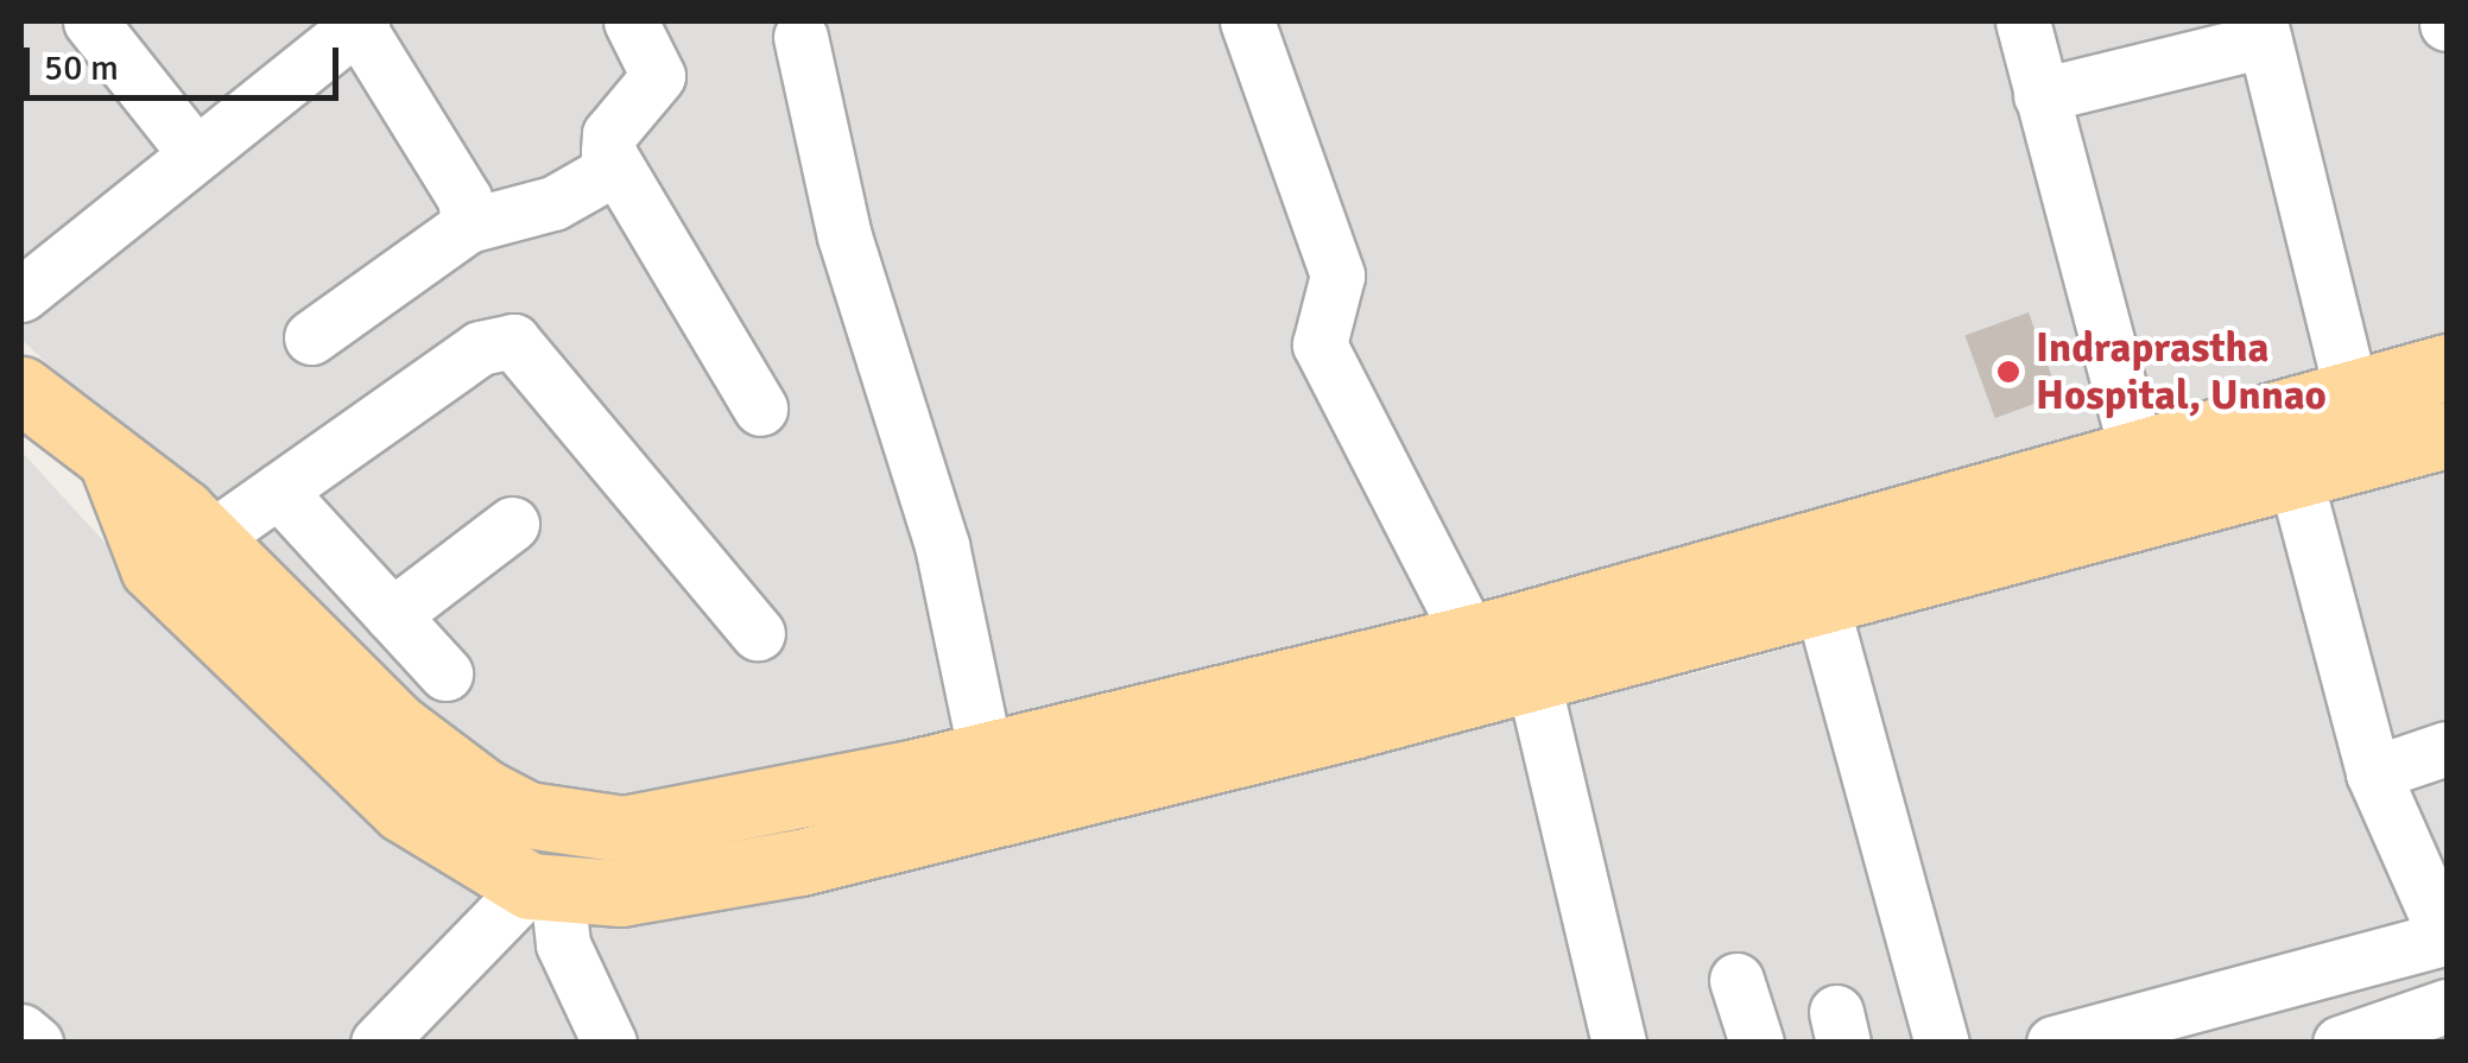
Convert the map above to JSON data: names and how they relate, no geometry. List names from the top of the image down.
{
  "places": ["Indraprastha Hospital, Unnao"],
  "scale_bar": "50 m"
}
